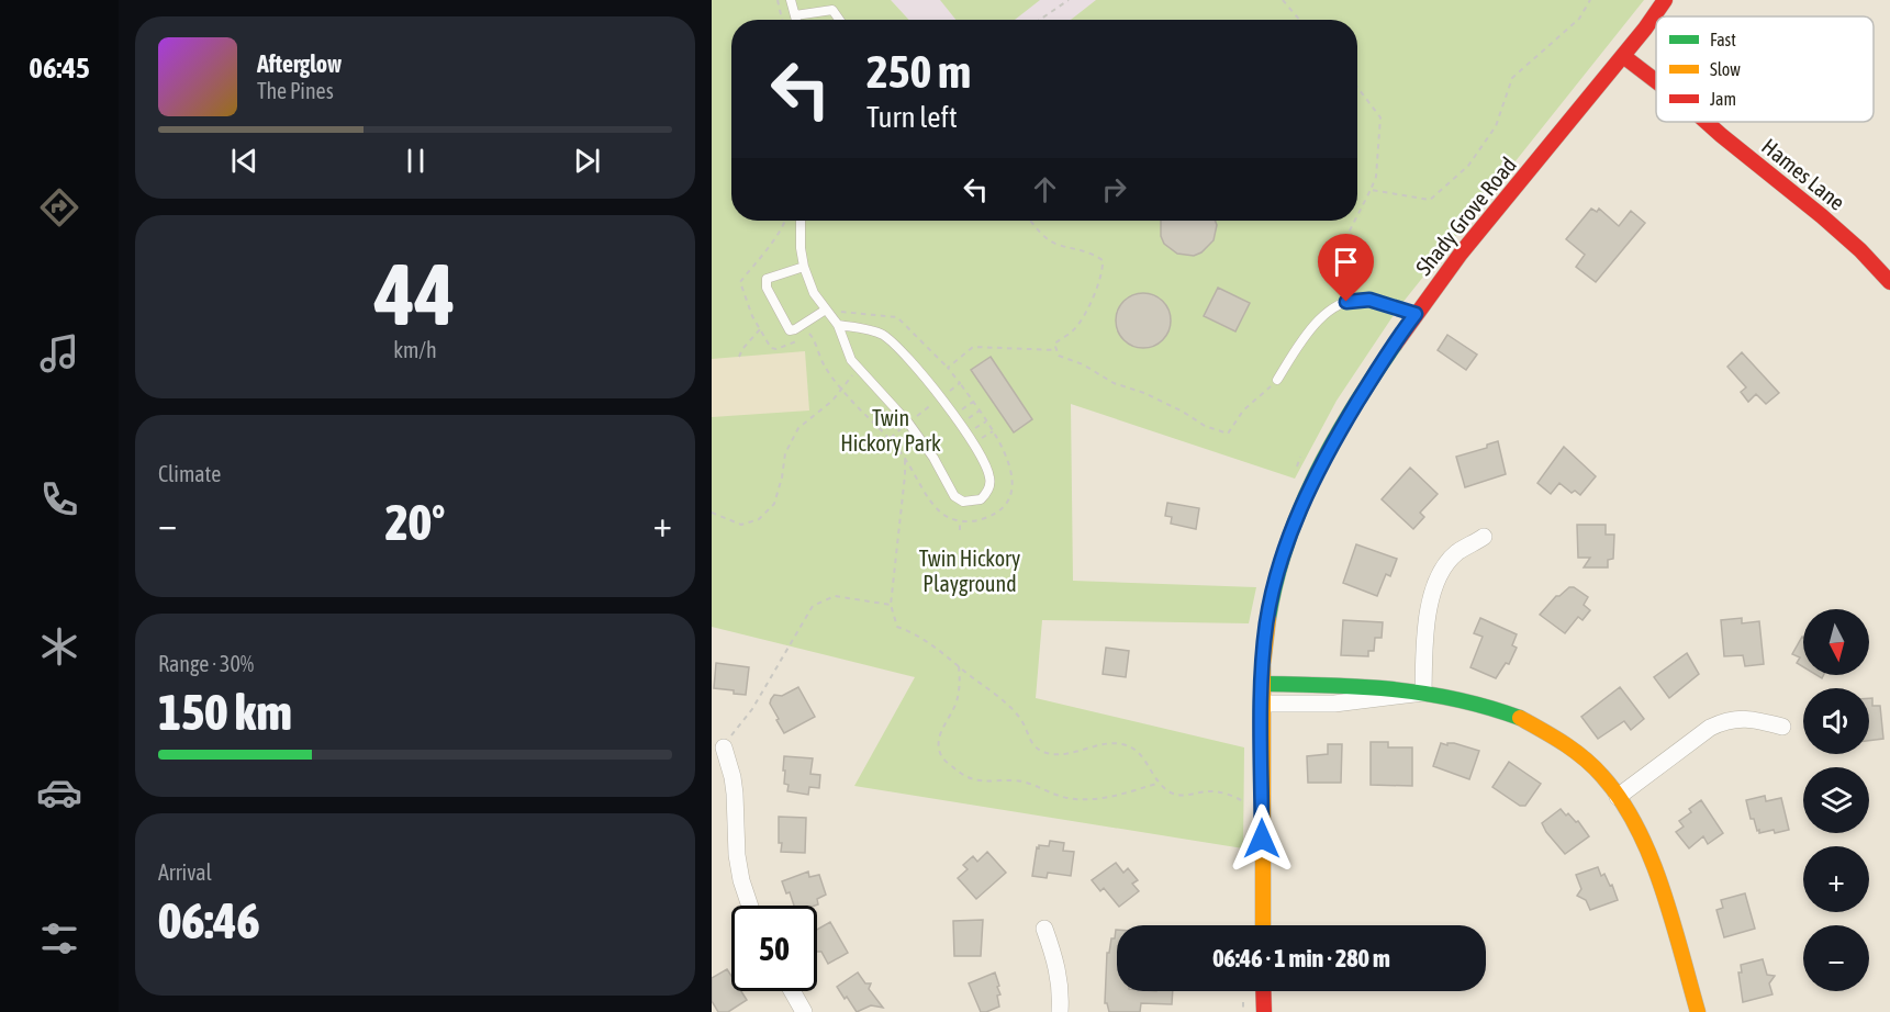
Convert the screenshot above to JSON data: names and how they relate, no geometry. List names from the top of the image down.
{
  "streets": {
    "main road": ["Hames Lane", "Shady Grove Road"]
  },
  "crossings": [
    ["Hames Lane", "Shady Grove Road"]
  ],
  "parks": ["Twin Hickory Park", "Twin Hickory Playground"],
  "legend": ["Fast", "Slow", "Jam"],
  "north": "bottom",
  "page": {
    "tabs": "06:45",
    "turn": ["250 m", "Turn left"],
    "song": ["Afterglow", "The Pines"],
    "tile": [
      ["44", "km/h"],
      "Climate",
      ["Range · 30%", "150 km"],
      ["Arrival", "06:46"]
    ],
    "heat": ["−", "20°", "+"],
    "map_buttons": ["+", "−"],
    "limit": "50",
    "trip": "06:46 · 1 min · 280 m"
  }
}
